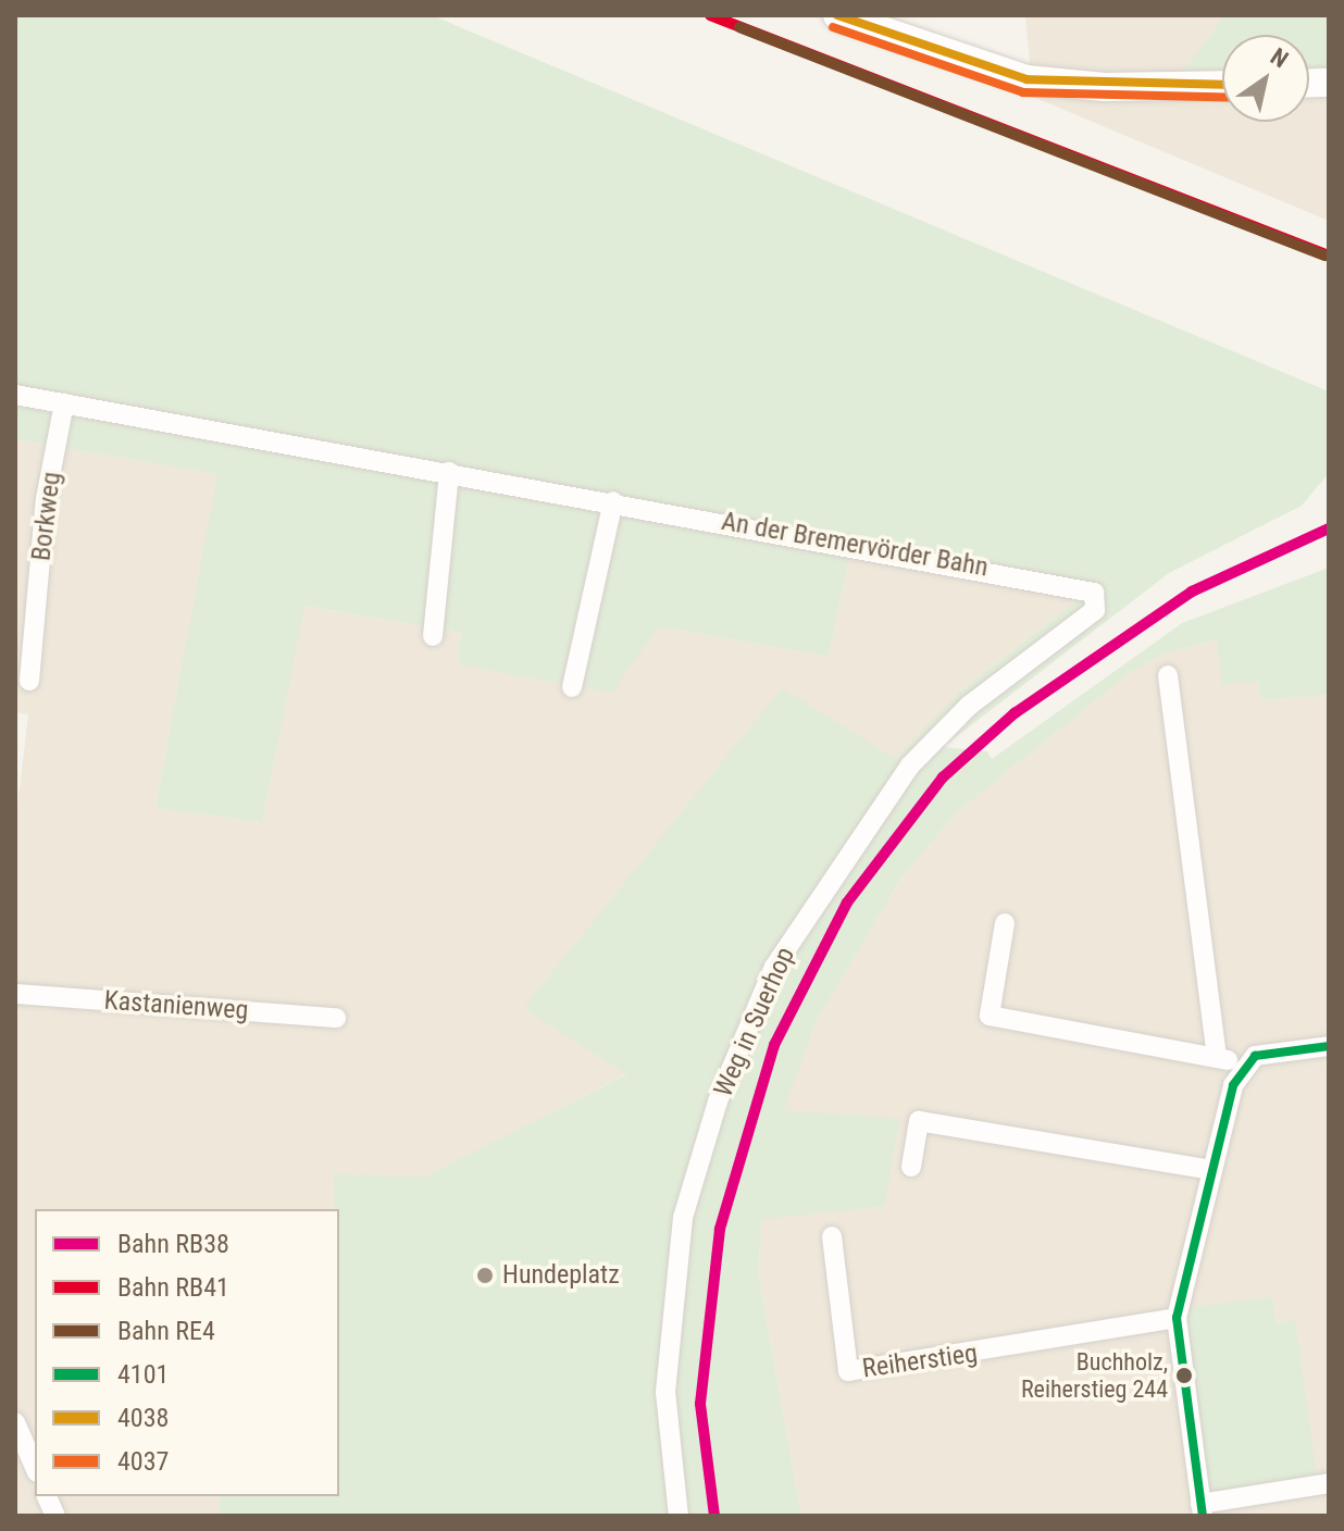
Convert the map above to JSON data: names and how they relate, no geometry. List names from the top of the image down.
{
  "streets": {
    "street": [
      "Borkweg",
      "An der Bremervörder Bahn",
      "Kastanienweg",
      "Weg in Suerhop",
      "Reiherstieg"
    ]
  },
  "crossings": [
    ["Borkweg", "An der Bremervörder Bahn"],
    ["An der Bremervörder Bahn", "Weg in Suerhop"]
  ],
  "places": ["Hundeplatz", "Buchholz, Reiherstieg 244"],
  "lines": [
    "rail line RB41",
    "transit line 4038",
    "rail line RE4",
    "transit line 4037",
    "rail line RB38",
    "transit line 4101"
  ],
  "legend": [
    "Bahn RB38",
    "Bahn RB41",
    "Bahn RE4",
    "4101",
    "4038",
    "4037"
  ],
  "north": "top right"
}
